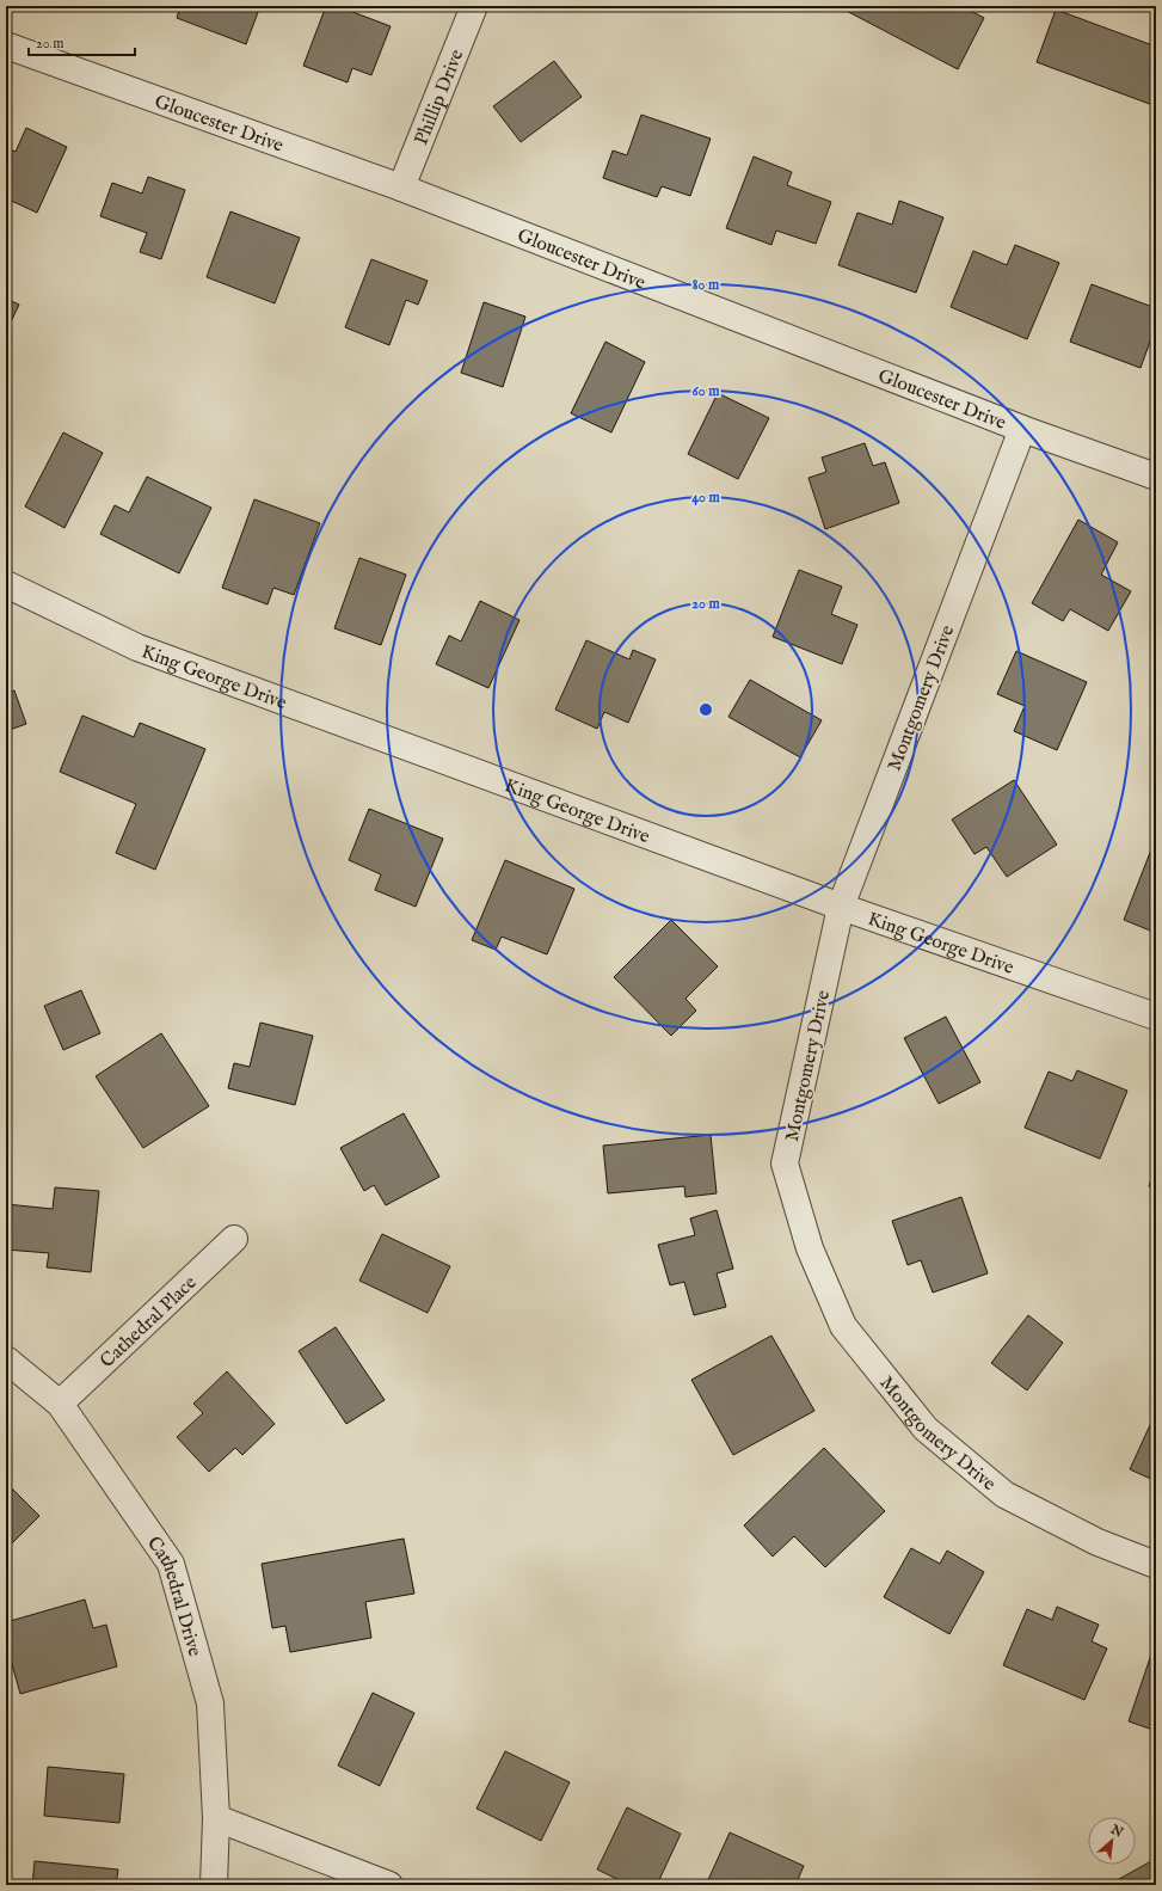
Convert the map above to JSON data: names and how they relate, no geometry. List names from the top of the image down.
{
  "streets": {
    "street": [
      "Phillip Drive",
      "Gloucester Drive",
      "King George Drive",
      "Montgomery Drive",
      "Cathedral Place",
      "Cathedral Drive"
    ]
  },
  "crossings": [
    ["Phillip Drive", "Gloucester Drive"],
    ["Gloucester Drive", "Montgomery Drive"],
    ["King George Drive", "Montgomery Drive"],
    ["Cathedral Place", "Cathedral Drive"]
  ],
  "scale_bar": "20 m",
  "north": "top right",
  "rings": [
    "80 m",
    "60 m",
    "40 m",
    "20 m"
  ]
}
